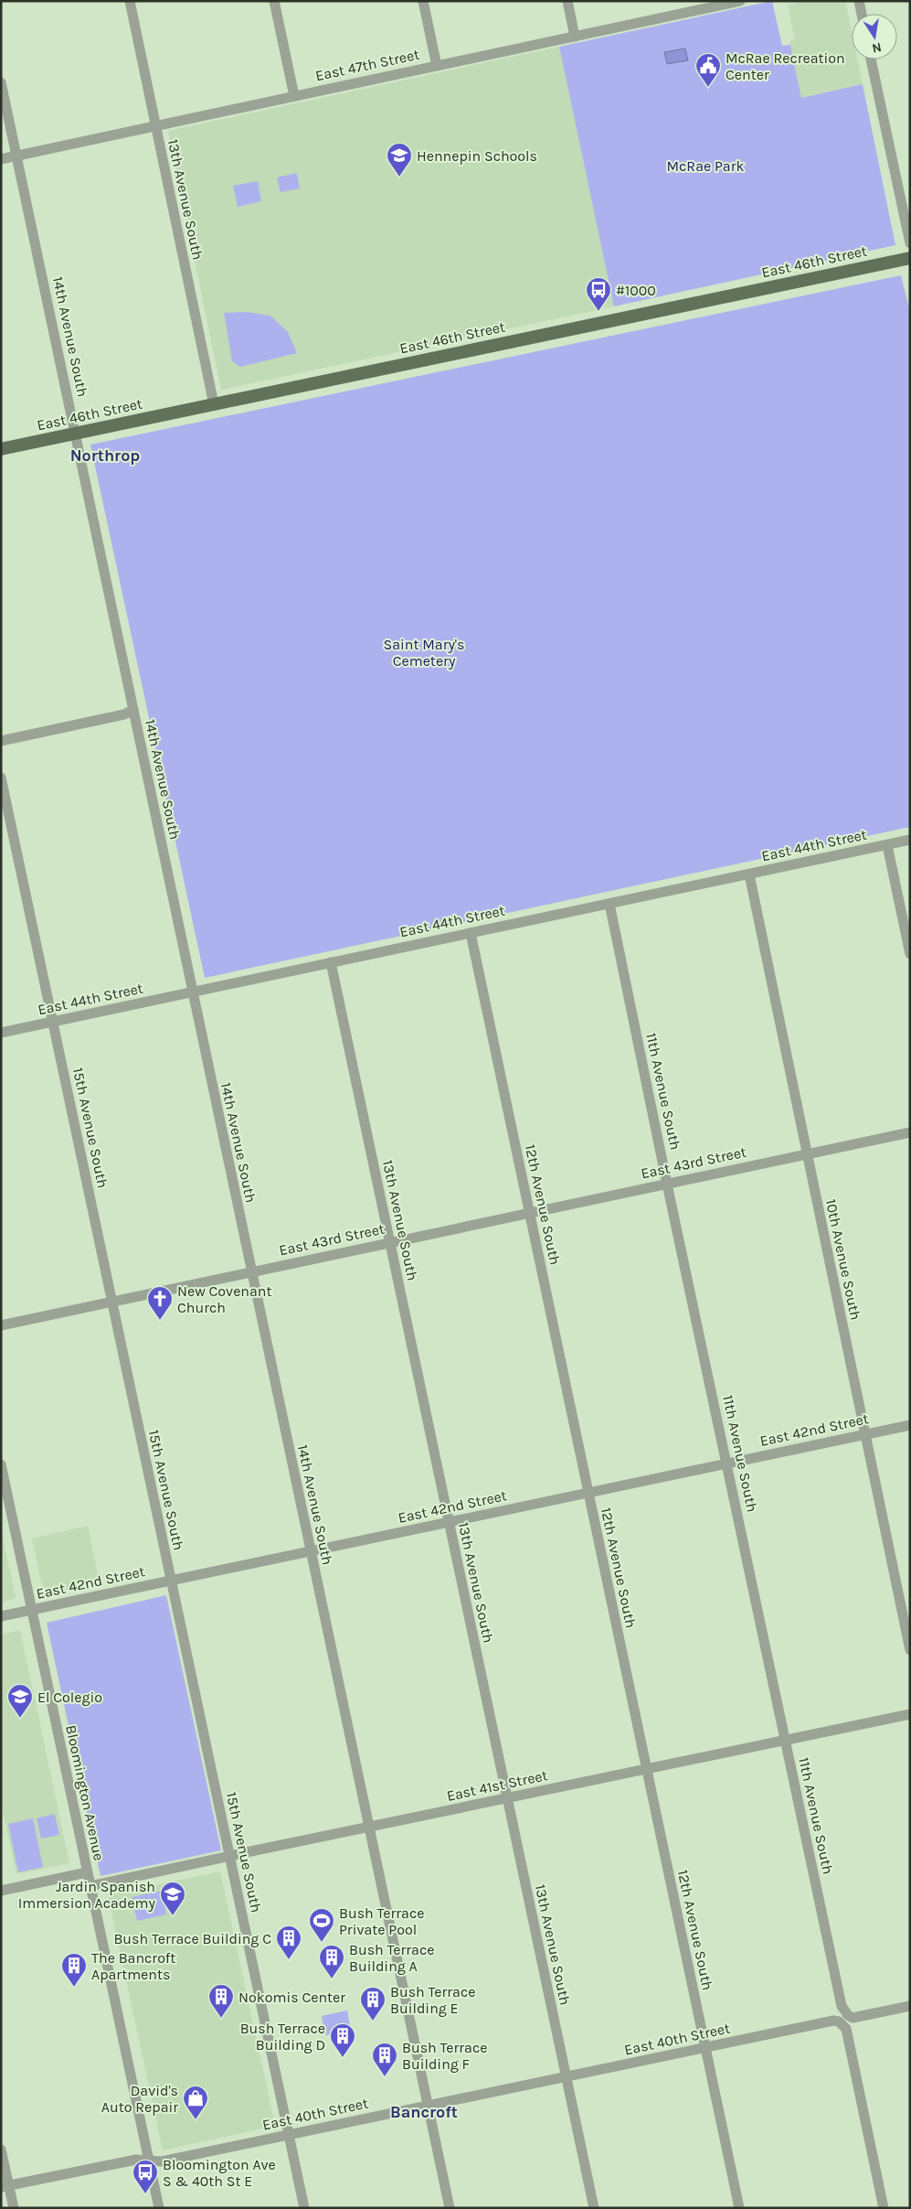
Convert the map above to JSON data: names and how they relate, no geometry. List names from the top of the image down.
{
  "streets": {
    "main road": ["East 46th Street"],
    "street": [
      "East 47th Street",
      "13th Avenue South",
      "14th Avenue South",
      "East 44th Street",
      "11th Avenue South",
      "15th Avenue South",
      "East 43rd Street",
      "12th Avenue South",
      "10th Avenue South",
      "East 42nd Street",
      "East 41st Street",
      "Bloomington Avenue",
      "East 40th Street"
    ]
  },
  "crossings": [
    ["East 47th Street", "13th Avenue South"],
    ["East 47th Street", "14th Avenue South"],
    ["13th Avenue South", "East 46th Street"],
    ["13th Avenue South", "East 44th Street"],
    ["13th Avenue South", "East 43rd Street"],
    ["13th Avenue South", "East 42nd Street"],
    ["13th Avenue South", "East 41st Street"],
    ["13th Avenue South", "East 40th Street"],
    ["East 46th Street", "14th Avenue South"],
    ["14th Avenue South", "East 44th Street"],
    ["14th Avenue South", "East 43rd Street"],
    ["14th Avenue South", "East 42nd Street"],
    ["14th Avenue South", "East 41st Street"],
    ["14th Avenue South", "East 40th Street"],
    ["East 44th Street", "11th Avenue South"],
    ["East 44th Street", "15th Avenue South"],
    ["East 44th Street", "12th Avenue South"],
    ["East 44th Street", "10th Avenue South"],
    ["11th Avenue South", "East 43rd Street"],
    ["11th Avenue South", "East 42nd Street"],
    ["11th Avenue South", "East 41st Street"],
    ["15th Avenue South", "East 43rd Street"],
    ["15th Avenue South", "East 42nd Street"],
    ["15th Avenue South", "East 41st Street"],
    ["15th Avenue South", "East 40th Street"],
    ["East 43rd Street", "12th Avenue South"],
    ["East 43rd Street", "10th Avenue South"],
    ["12th Avenue South", "East 42nd Street"],
    ["12th Avenue South", "East 41st Street"],
    ["12th Avenue South", "East 40th Street"],
    ["10th Avenue South", "East 42nd Street"],
    ["East 42nd Street", "Bloomington Avenue"],
    ["East 41st Street", "Bloomington Avenue"],
    ["Bloomington Avenue", "East 40th Street"]
  ],
  "districts": ["Northrop", "Bancroft"],
  "parks": ["McRae Park", "Saint Mary's Cemetery"],
  "places": {
    "public building": ["McRae Recreation Center"],
    "school or university": ["Hennepin Schools", "El Colegio", "Jardin Spanish Immersion Academy"],
    "bus stop": ["#1000", "Bloomington Ave S & 40th St E"],
    "church": ["New Covenant Church"],
    "sports": ["Bush Terrace Private Pool"],
    "building": [
      "Bush Terrace Building C",
      "Bush Terrace Building A",
      "The Bancroft Apartments",
      "Nokomis Center",
      "Bush Terrace Building E",
      "Bush Terrace Building D",
      "Bush Terrace Building F"
    ],
    "shop": ["David's Auto Repair"]
  },
  "north": "bottom"
}
